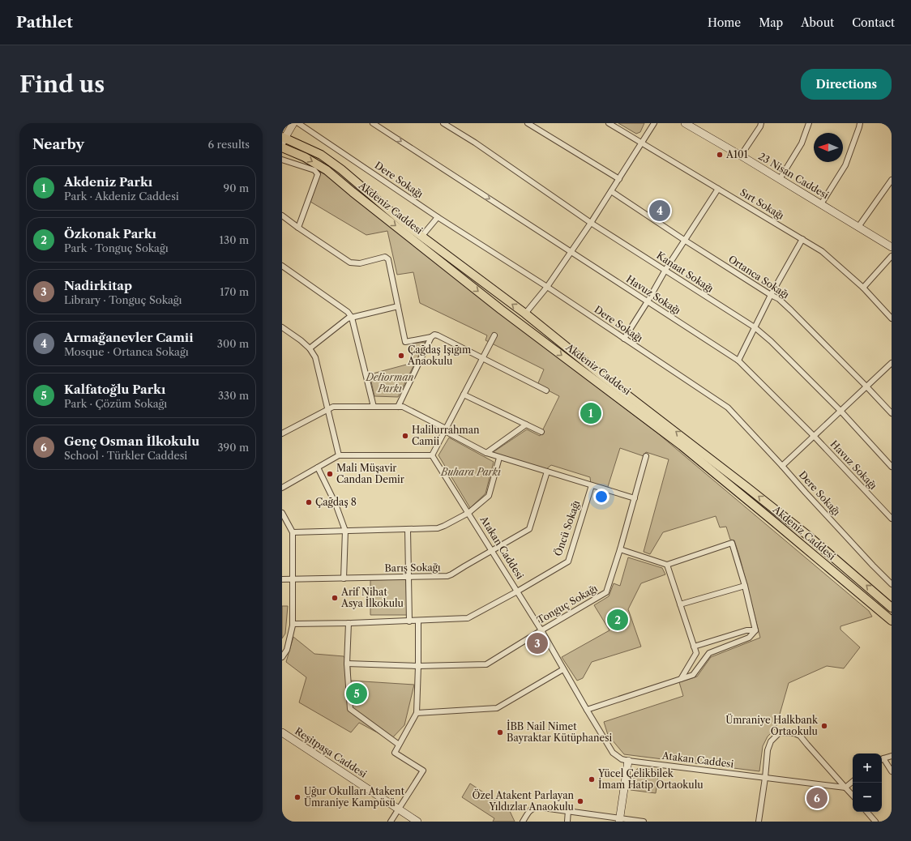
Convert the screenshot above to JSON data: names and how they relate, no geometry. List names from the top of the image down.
{
  "streets": {
    "main road": ["Akdeniz Caddesi"],
    "street": [
      "23 Nisan Caddesi",
      "Dere Sokağı",
      "Sırt Sokağı",
      "Kanaat Sokağı",
      "Ortanca Sokağı",
      "Havuz Sokağı",
      "Öncü Sokağı",
      "Atakan Caddesi",
      "Barış Sokağı",
      "Tonguç Sokağı",
      "Reşitpaşa Caddesi"
    ]
  },
  "crossings": [
    ["Öncü Sokağı", "Atakan Caddesi"],
    ["Atakan Caddesi", "Barış Sokağı"],
    ["Atakan Caddesi", "Tonguç Sokağı"]
  ],
  "one_way": ["Havuz Sokağı"],
  "parks": ["Deliorman Parkı", "Buhara Parkı"],
  "places": [
    "A101",
    "Çağdaş Işığım Anaokulu",
    "Halilurrahman Camii",
    "Mali Müşavir Candan Demir",
    "Çağdaş 8",
    "Arif Nihat Asya İlkokulu",
    "Ümraniye Halkbank Ortaokulu",
    "İBB Nail Nimet Bayraktar Kütüphanesi",
    "Yücel Çelikbilek İmam Hatip Ortaokulu",
    "Uğur Okulları Atakent Ümraniye Kampüsü",
    "Özel Atakent Parlayan Yıldızlar Anaokulu"
  ],
  "north": "left",
  "page": {
    "header": "Pathlet",
    "nav": [
      "Home",
      "Map",
      "About",
      "Contact"
    ],
    "buttons": "Directions",
    "title": "Find us",
    "heading": ["Nearby", "6 results"],
    "list": [
      {
        "mark": "1",
        "name": "Akdeniz Parkı",
        "note": "Park · Akdeniz Caddesi",
        "value": "90 m"
      },
      {
        "mark": "2",
        "name": "Özkonak Parkı",
        "note": "Park · Tonguç Sokağı",
        "value": "130 m"
      },
      {
        "mark": "3",
        "name": "Nadirkitap",
        "note": "Library · Tonguç Sokağı",
        "value": "170 m"
      },
      {
        "mark": "4",
        "name": "Armağanevler Camii",
        "note": "Mosque · Ortanca Sokağı",
        "value": "300 m"
      },
      {
        "mark": "5",
        "name": "Kalfatoğlu Parkı",
        "note": "Park · Çözüm Sokağı",
        "value": "330 m"
      },
      {
        "mark": "6",
        "name": "Genç Osman İlkokulu",
        "note": "School · Türkler Caddesi",
        "value": "390 m"
      }
    ],
    "pins": [
      "4",
      "1",
      "2",
      "3",
      "5",
      "6"
    ],
    "map_buttons": ["+", "−"]
  }
}
